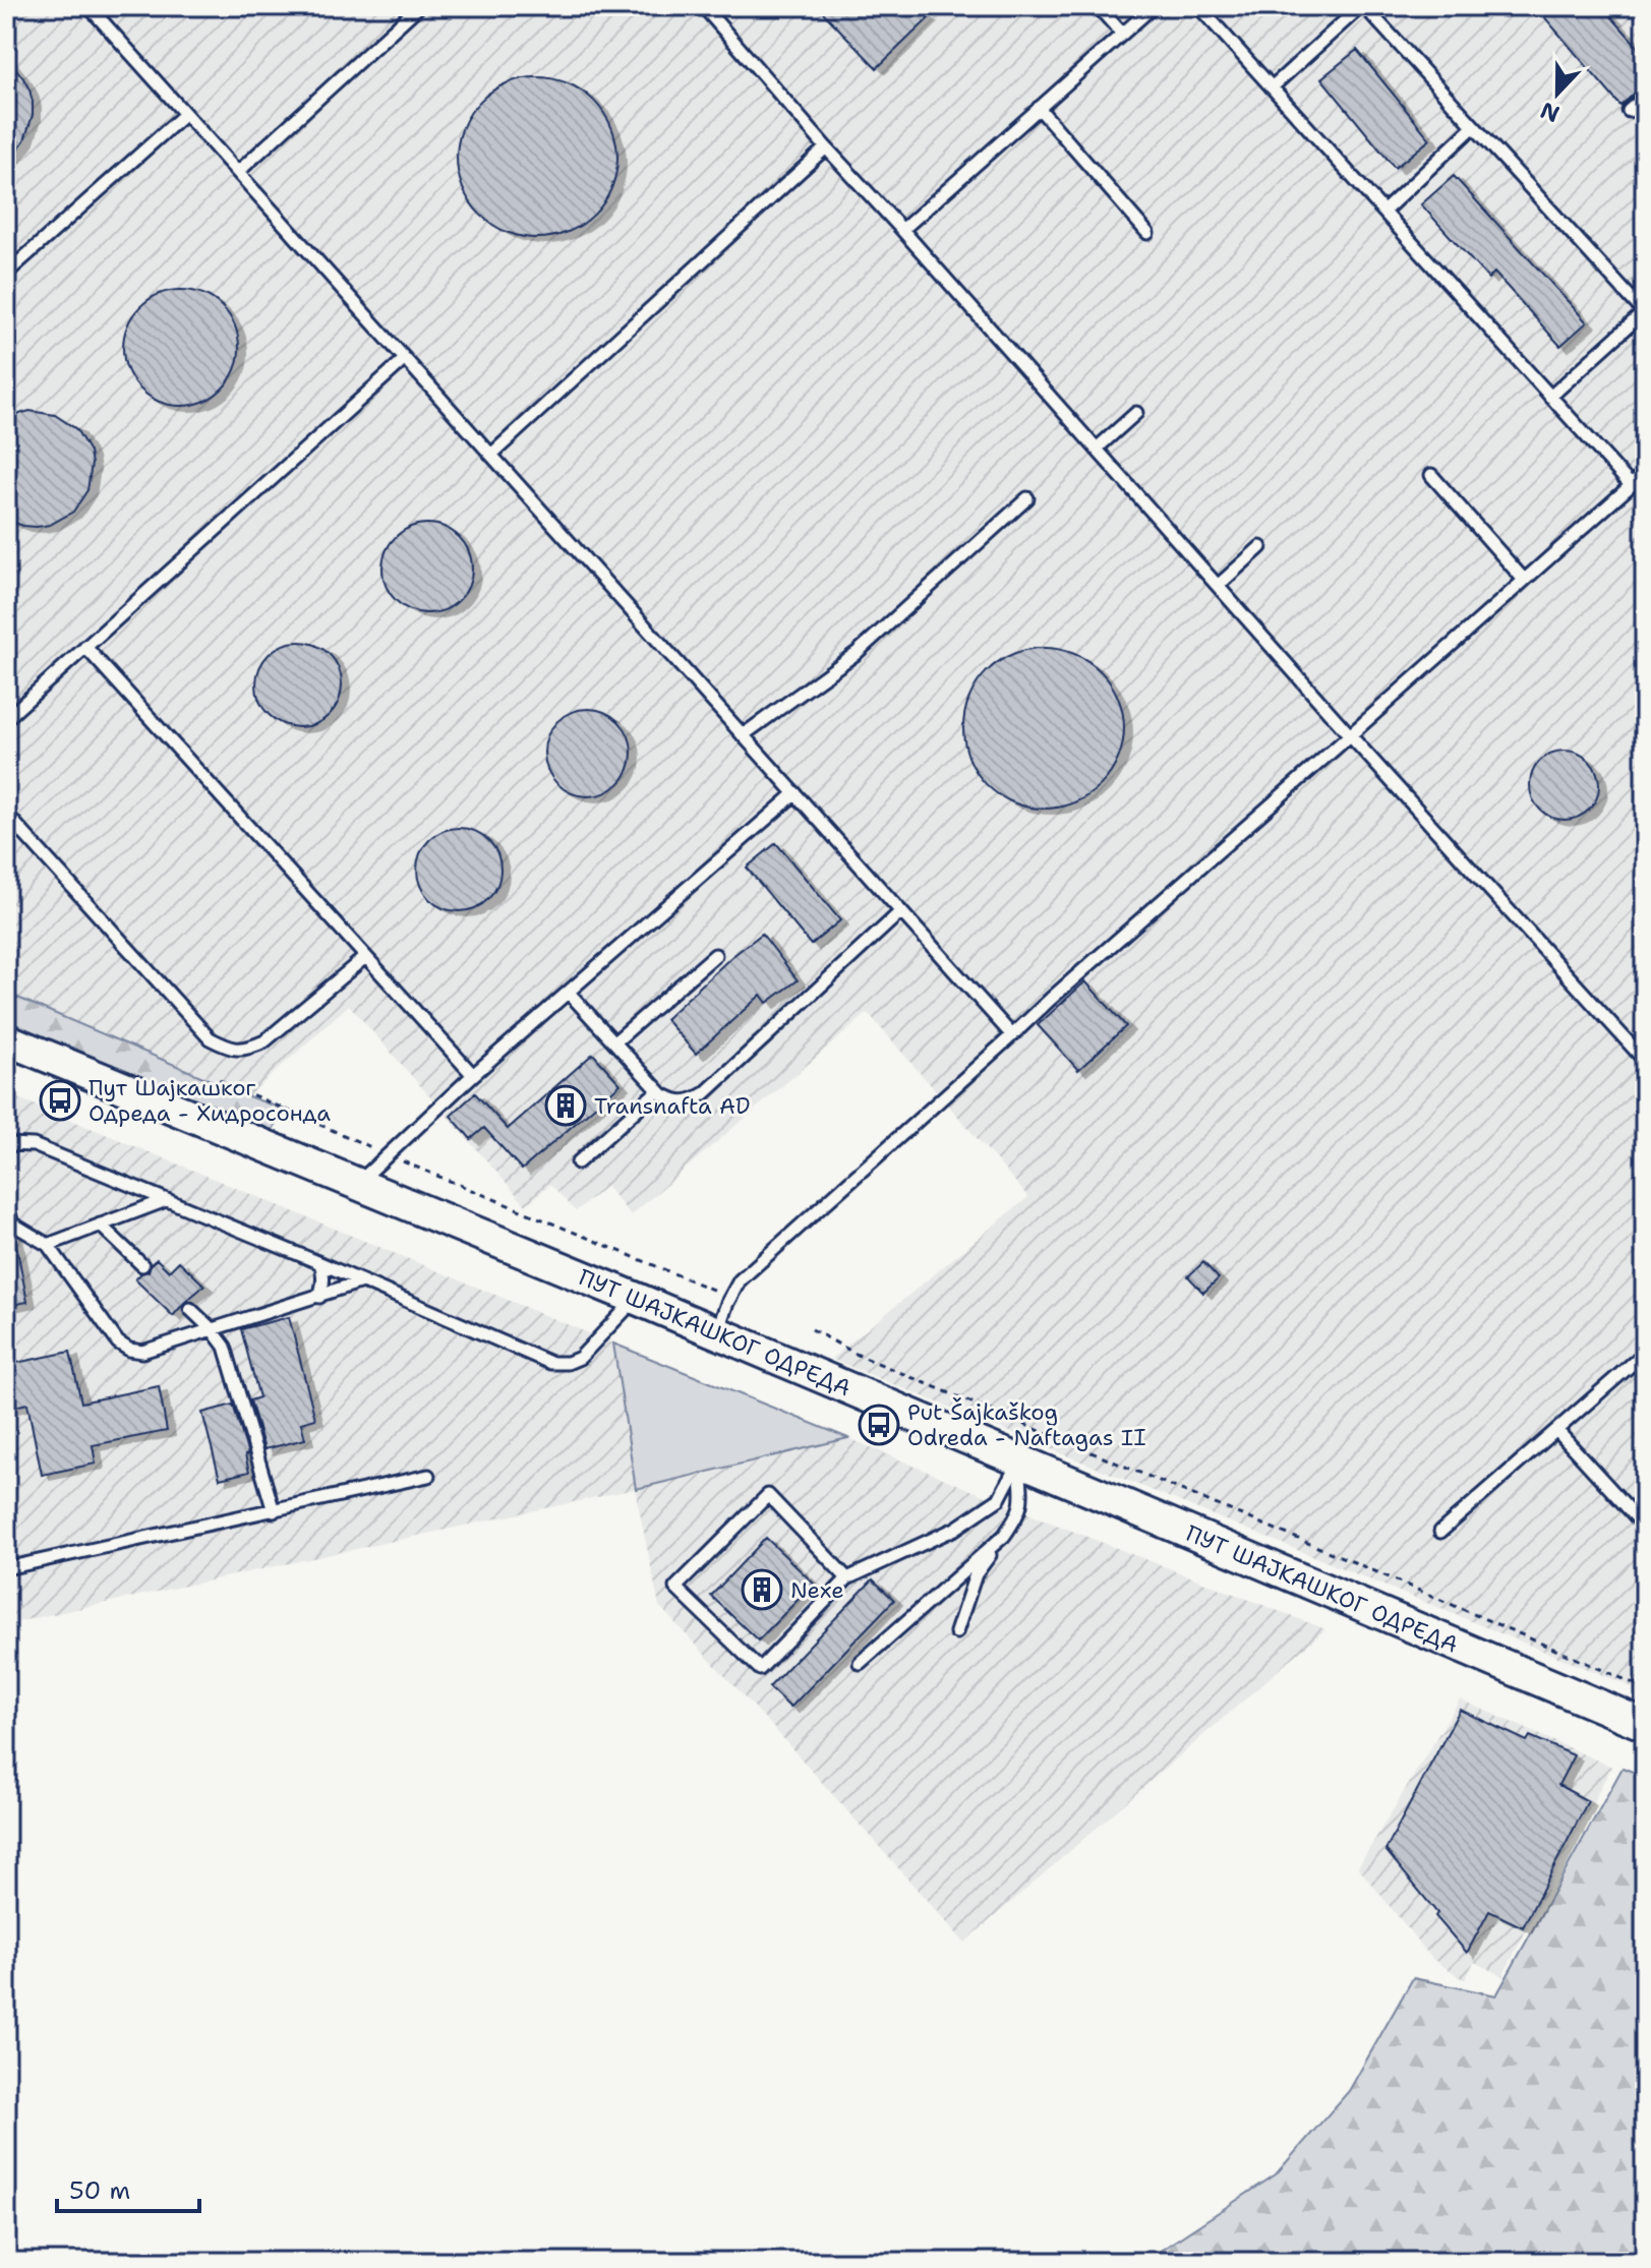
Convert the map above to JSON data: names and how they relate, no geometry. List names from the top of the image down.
{
  "streets": {
    "street": ["ПУТ ШАЈКАШКОГ ОДРЕДА"]
  },
  "places": {
    "bus stop": ["Пут Шајкашког Одреда - Хидросонда", "Put Šajkaškog Odreda - Naftagas II"],
    "building": ["Transnafta AD", "Nexe"]
  },
  "scale_bar": "50 m",
  "north": "bottom"
}
